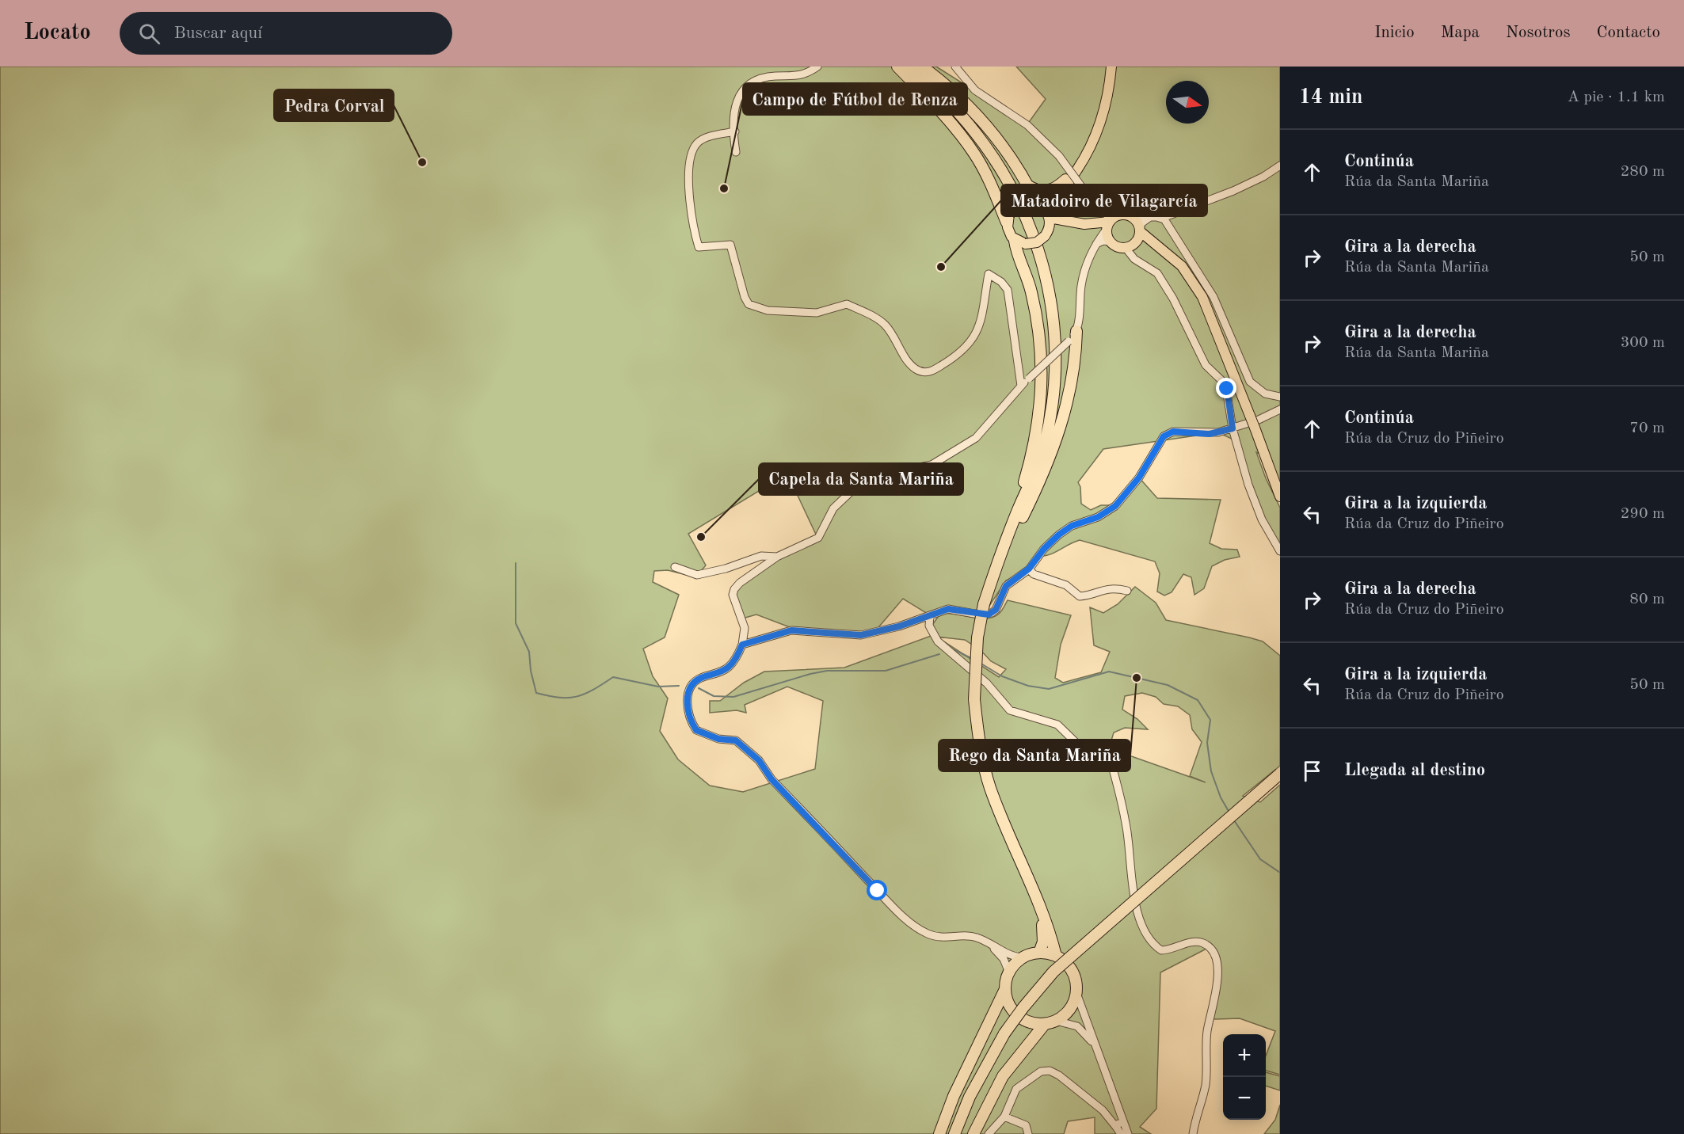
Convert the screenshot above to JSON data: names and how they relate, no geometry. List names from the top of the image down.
{
  "places": [
    "Pedra Corval",
    "Campo de Fútbol de Renza",
    "Matadoiro de Vilagarcía",
    "Capela da Santa Mariña",
    "Rego da Santa Mariña"
  ],
  "north": "right",
  "page": {
    "header": "Locato",
    "search": "Buscar aquí",
    "nav": [
      "Inicio",
      "Mapa",
      "Nosotros",
      "Contacto"
    ],
    "heading": ["14 min", "A pie · 1.1 km"],
    "list": [
      ["Continúa", "Rúa da Santa Mariña", "280 m"],
      ["Gira a la derecha", "Rúa da Santa Mariña", "50 m"],
      ["Gira a la derecha", "Rúa da Santa Mariña", "300 m"],
      ["Continúa", "Rúa da Cruz do Piñeiro", "70 m"],
      ["Gira a la izquierda", "Rúa da Cruz do Piñeiro", "290 m"],
      ["Gira a la derecha", "Rúa da Cruz do Piñeiro", "80 m"],
      ["Gira a la izquierda", "Rúa da Cruz do Piñeiro", "50 m"],
      "Llegada al destino"
    ],
    "map_buttons": ["+", "−"]
  }
}
